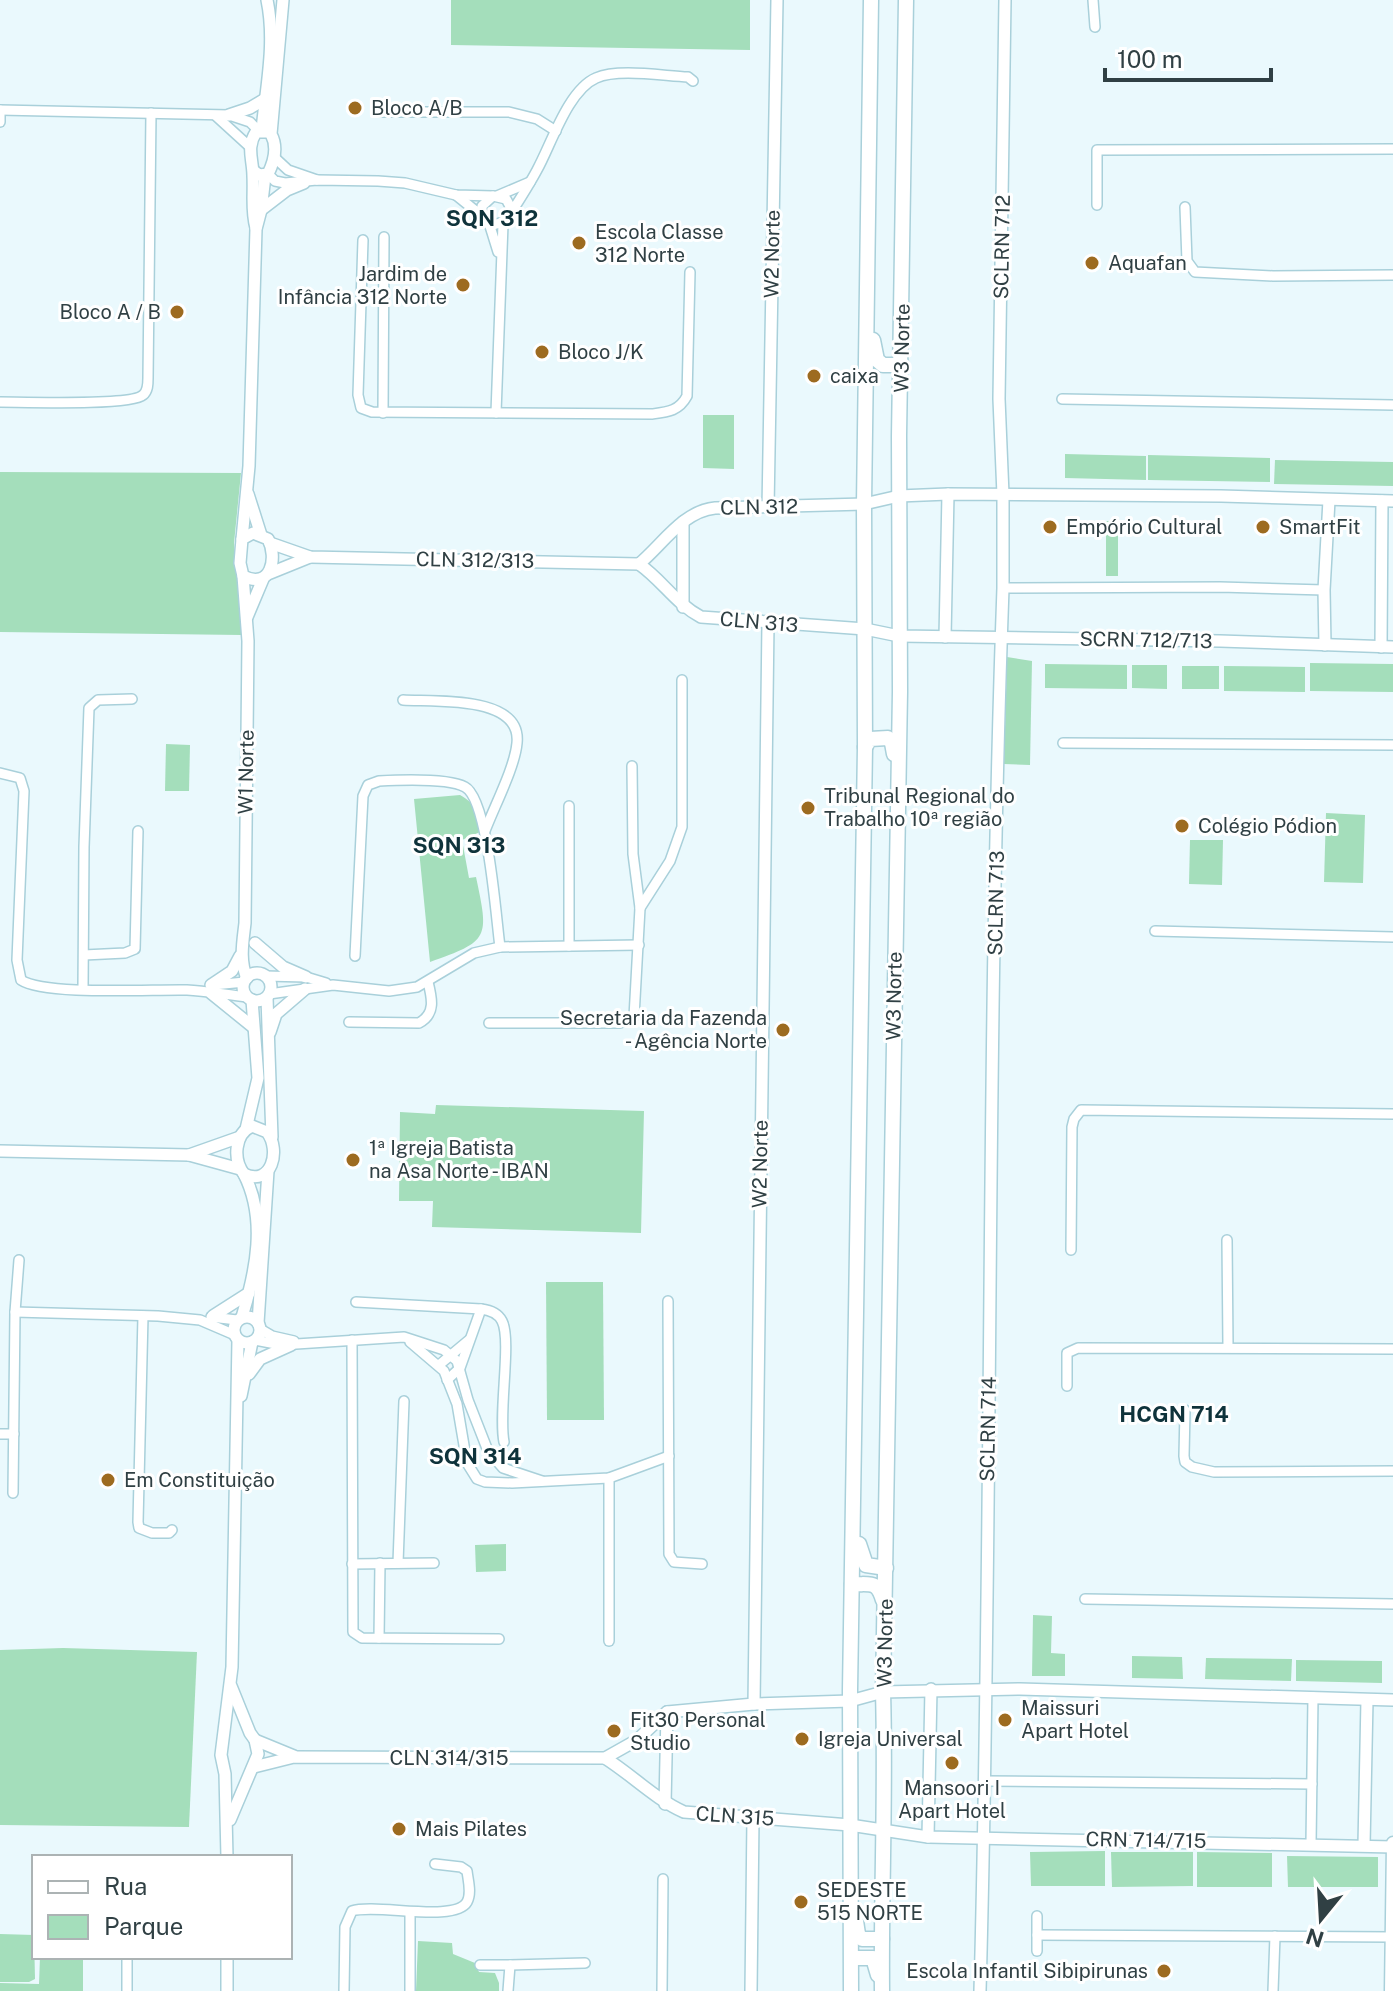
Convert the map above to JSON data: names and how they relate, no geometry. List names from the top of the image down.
{
  "streets": {
    "main road": ["W3 Norte"],
    "street": [
      "SCLRN 712",
      "W2 Norte",
      "CLN 312",
      "CLN 312/313",
      "CLN 313",
      "SCRN 712/713",
      "W1 Norte",
      "SCLRN 713",
      "SCLRN 714",
      "CLN 314/315",
      "CLN 315",
      "CRN 714/715"
    ]
  },
  "crossings": [
    ["SCLRN 712", "SCLRN 713"],
    ["W2 Norte", "CLN 312"],
    ["W2 Norte", "CLN 313"],
    ["W3 Norte", "CLN 312"],
    ["W3 Norte", "CLN 313"],
    ["W3 Norte", "SCRN 712/713"],
    ["W3 Norte", "CLN 315"],
    ["W3 Norte", "CRN 714/715"],
    ["CLN 312", "CLN 312/313"],
    ["CLN 312/313", "W1 Norte"],
    ["CLN 313", "SCRN 712/713"],
    ["SCRN 712/713", "SCLRN 713"],
    ["SCLRN 713", "SCLRN 714"],
    ["CLN 314/315", "CLN 315"],
    ["CLN 315", "CRN 714/715"]
  ],
  "districts": [
    "SQN 312",
    "SQN 313",
    "HCGN 714",
    "SQN 314"
  ],
  "places": [
    "Bloco A/B",
    "Escola Classe 312 Norte",
    "Aquafan",
    "Jardim de Infância 312 Norte",
    "Bloco A / B",
    "Bloco J/K",
    "caixa",
    "Empório Cultural",
    "SmartFit",
    "Tribunal Regional do Trabalho 10ª região",
    "Colégio Pódion",
    "Secretaria da Fazenda - Agência Norte",
    "1ª Igreja Batista na Asa Norte - IBAN",
    "Em Constituição",
    "Maissuri Apart Hotel",
    "Fit30 Personal Studio",
    "Igreja Universal",
    "Mansoori I Apart Hotel",
    "Mais Pilates",
    "SEDESTE 515 NORTE",
    "Escola Infantil Sibipirunas"
  ],
  "legend": ["Rua", "Parque"],
  "scale_bar": "100 m",
  "north": "bottom"
}
